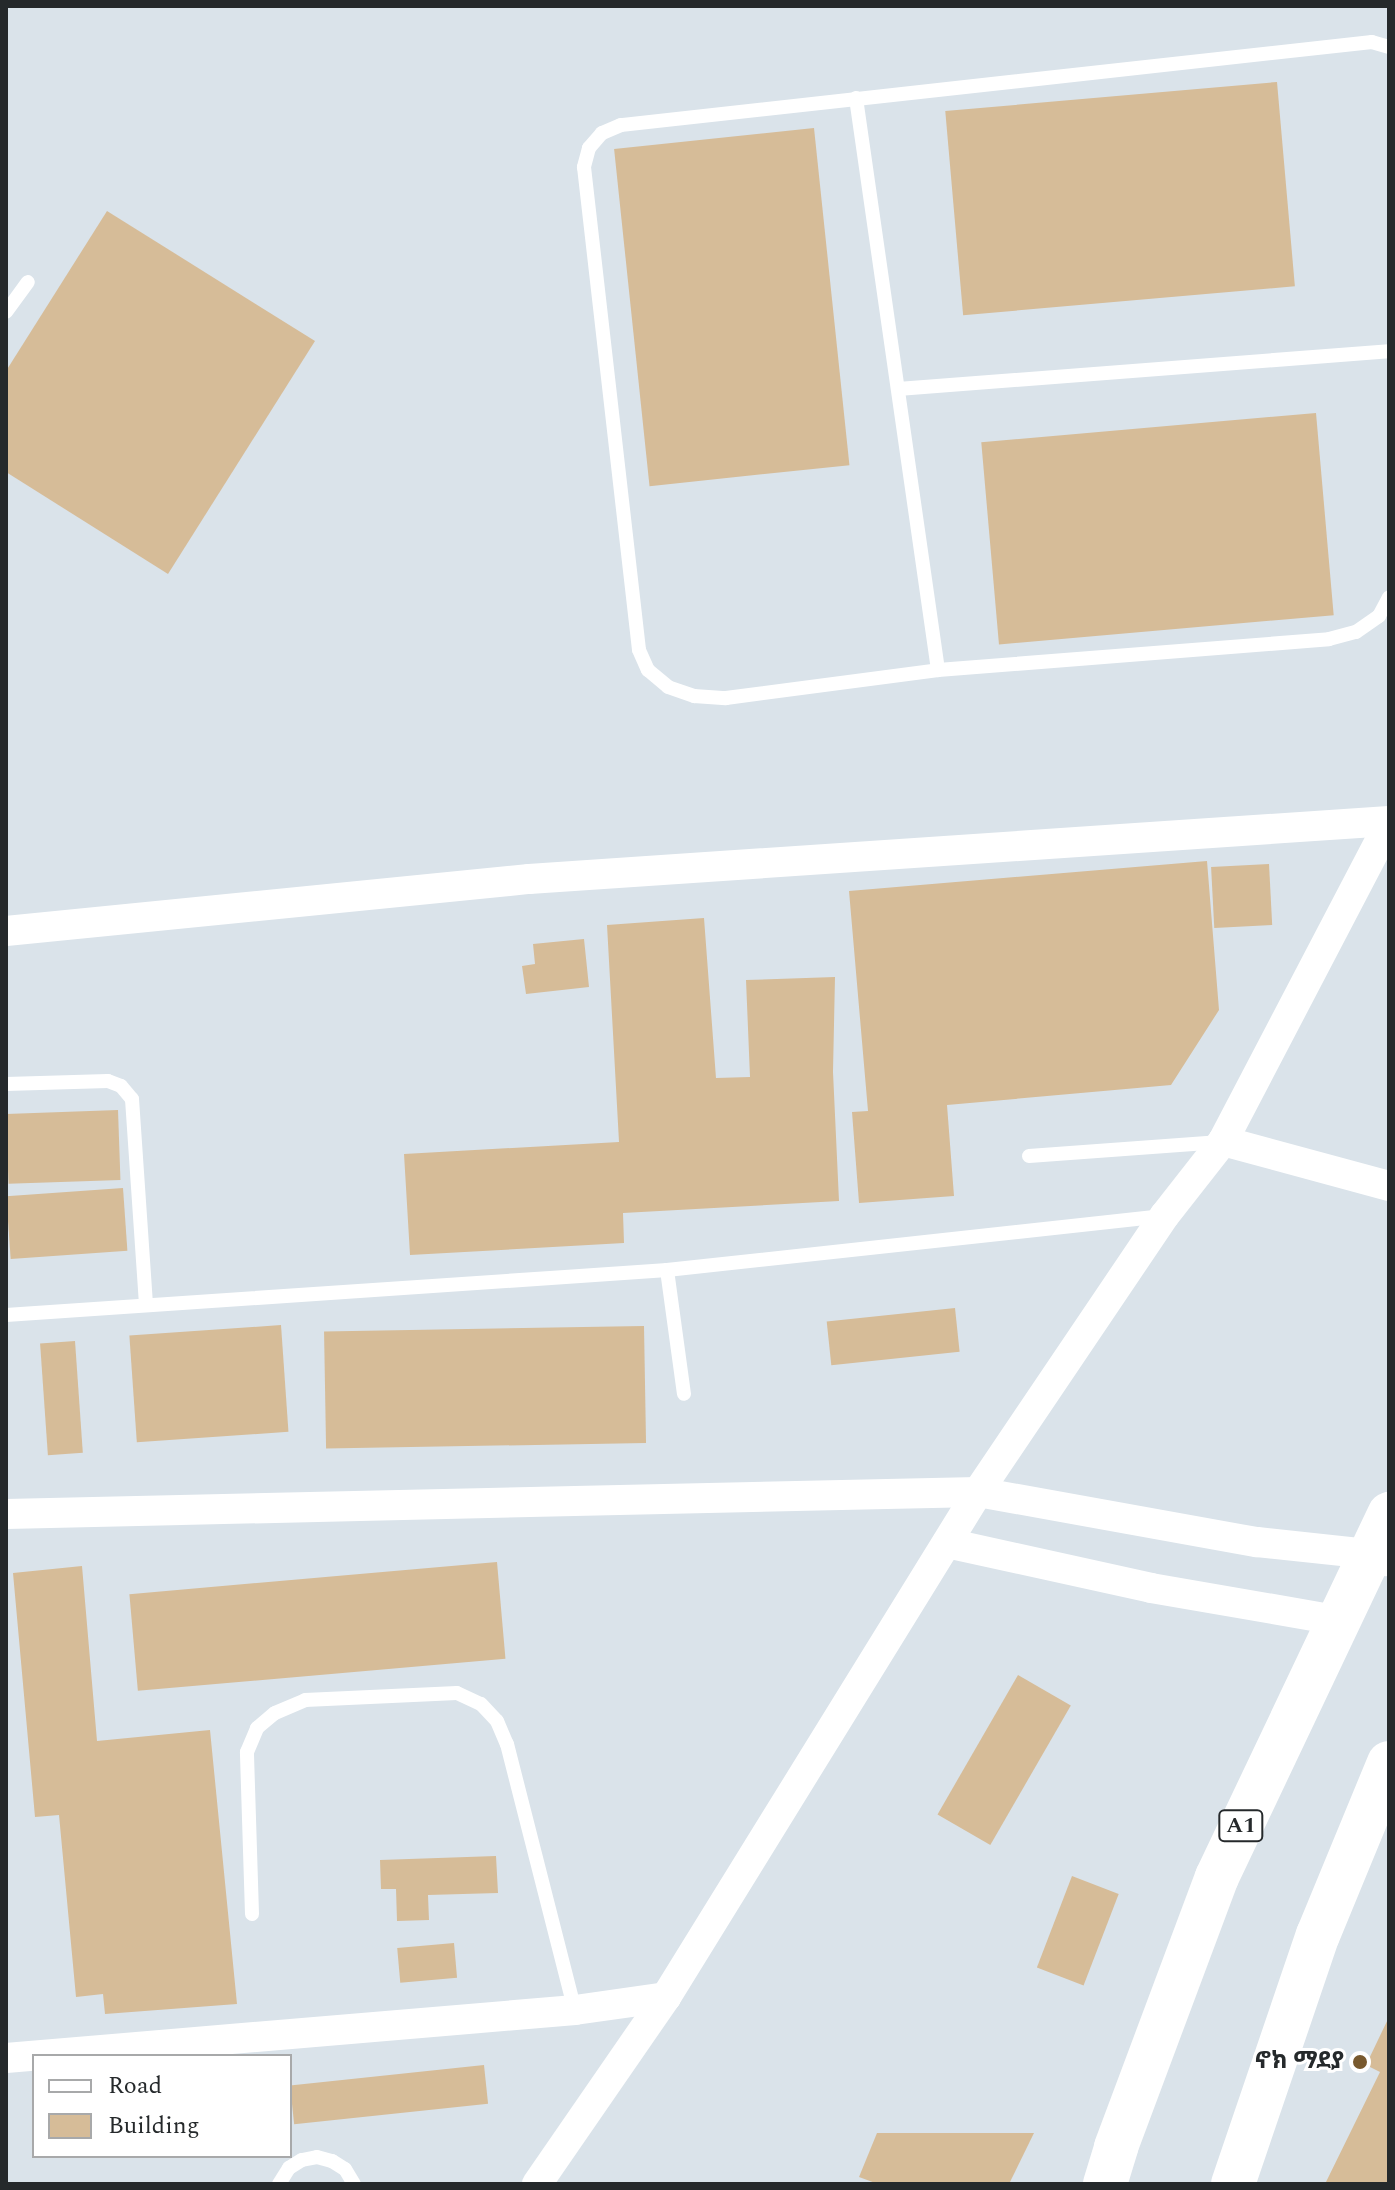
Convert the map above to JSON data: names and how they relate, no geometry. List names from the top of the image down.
{
  "streets": {
    "main road": ["A1"]
  },
  "places": ["ኖክ ማደያ"],
  "legend": ["Road", "Building"]
}
